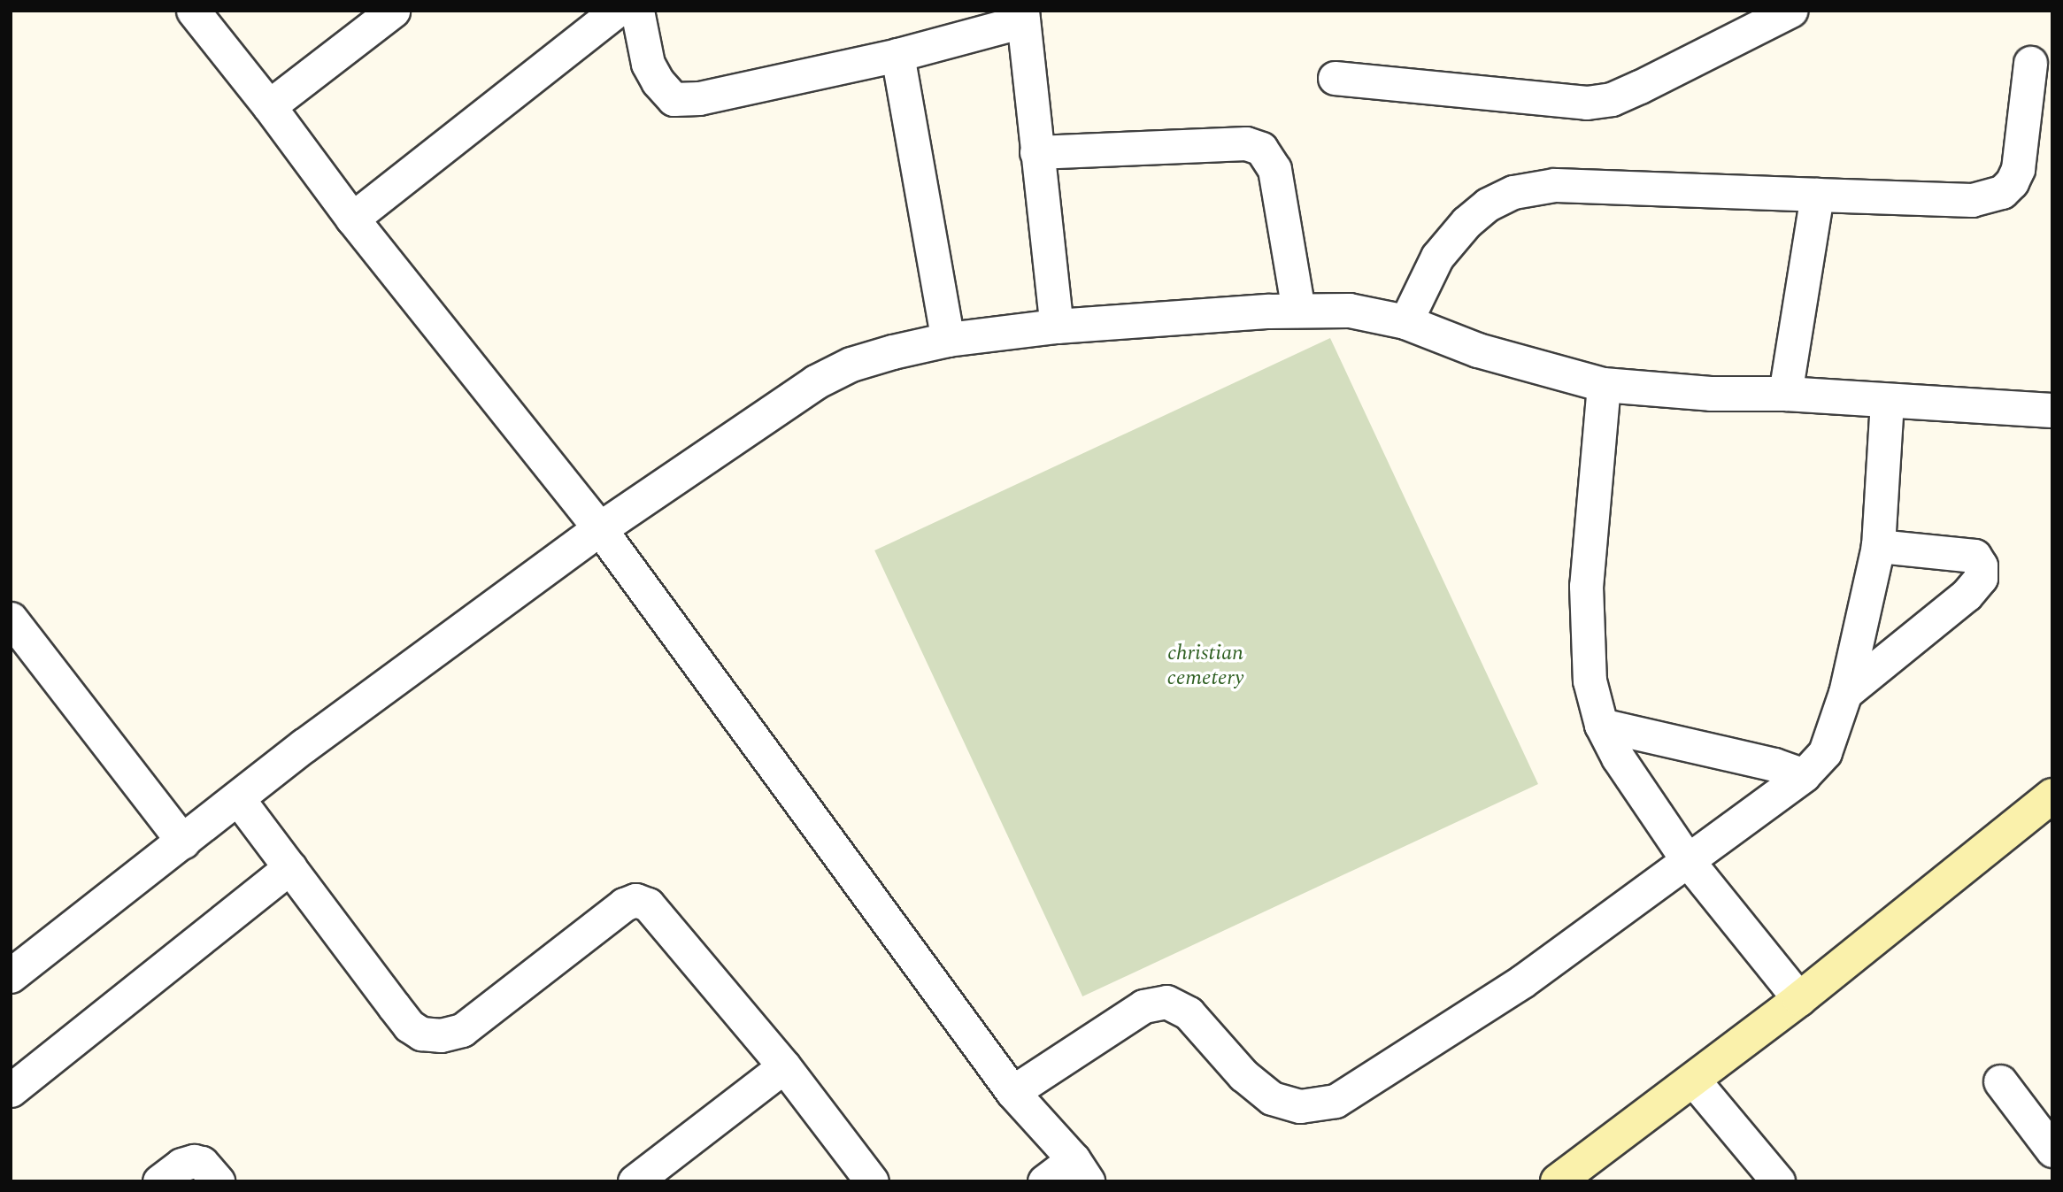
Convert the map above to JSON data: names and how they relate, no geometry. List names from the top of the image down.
{
  "parks": ["christian cemetery"]
}
